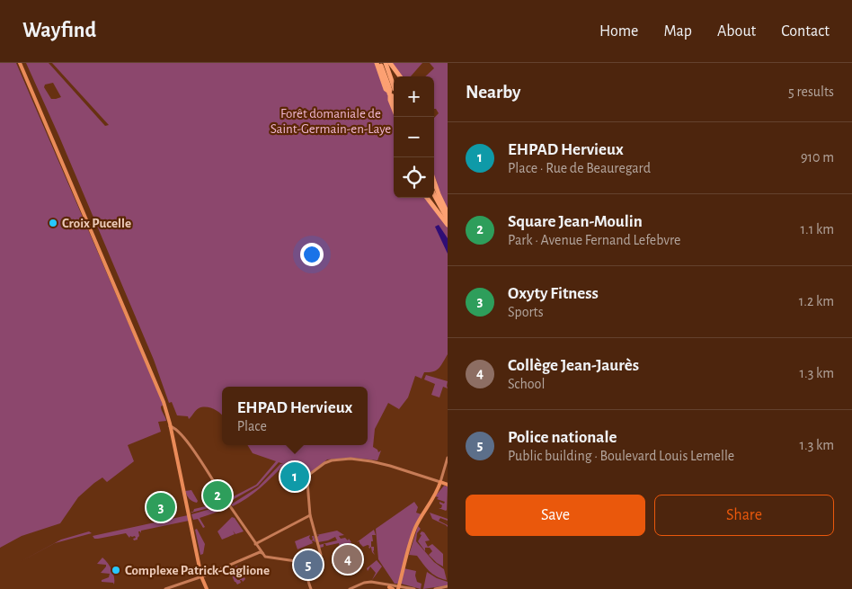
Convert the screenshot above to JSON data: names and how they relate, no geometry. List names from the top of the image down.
{
  "parks": ["Forêt domaniale de Saint-Germain-en-Laye"],
  "places": ["Croix Pucelle", "Complexe Patrick-Caglione"],
  "page": {
    "header": "Wayfind",
    "nav": [
      "Home",
      "Map",
      "About",
      "Contact"
    ],
    "heading": ["Nearby", "5 results"],
    "map_buttons": ["+", "−"],
    "list": [
      {
        "mark": "1",
        "name": "EHPAD Hervieux",
        "note": "Place · Rue de Beauregard",
        "value": "910 m"
      },
      {
        "mark": "2",
        "name": "Square Jean-Moulin",
        "note": "Park · Avenue Fernand Lefebvre",
        "value": "1.1 km"
      },
      {
        "mark": "3",
        "name": "Oxyty Fitness",
        "note": "Sports",
        "value": "1.2 km"
      },
      {
        "mark": "4",
        "name": "Collège Jean-Jaurès",
        "note": "School",
        "value": "1.3 km"
      },
      {
        "mark": "5",
        "name": "Police nationale",
        "note": "Public building · Boulevard Louis Lemelle",
        "value": "1.3 km"
      }
    ],
    "popup": ["EHPAD Hervieux", "Place"],
    "pins": [
      "1",
      "2",
      "3",
      "4",
      "5"
    ],
    "buttons": ["Save", "Share"]
  }
}
